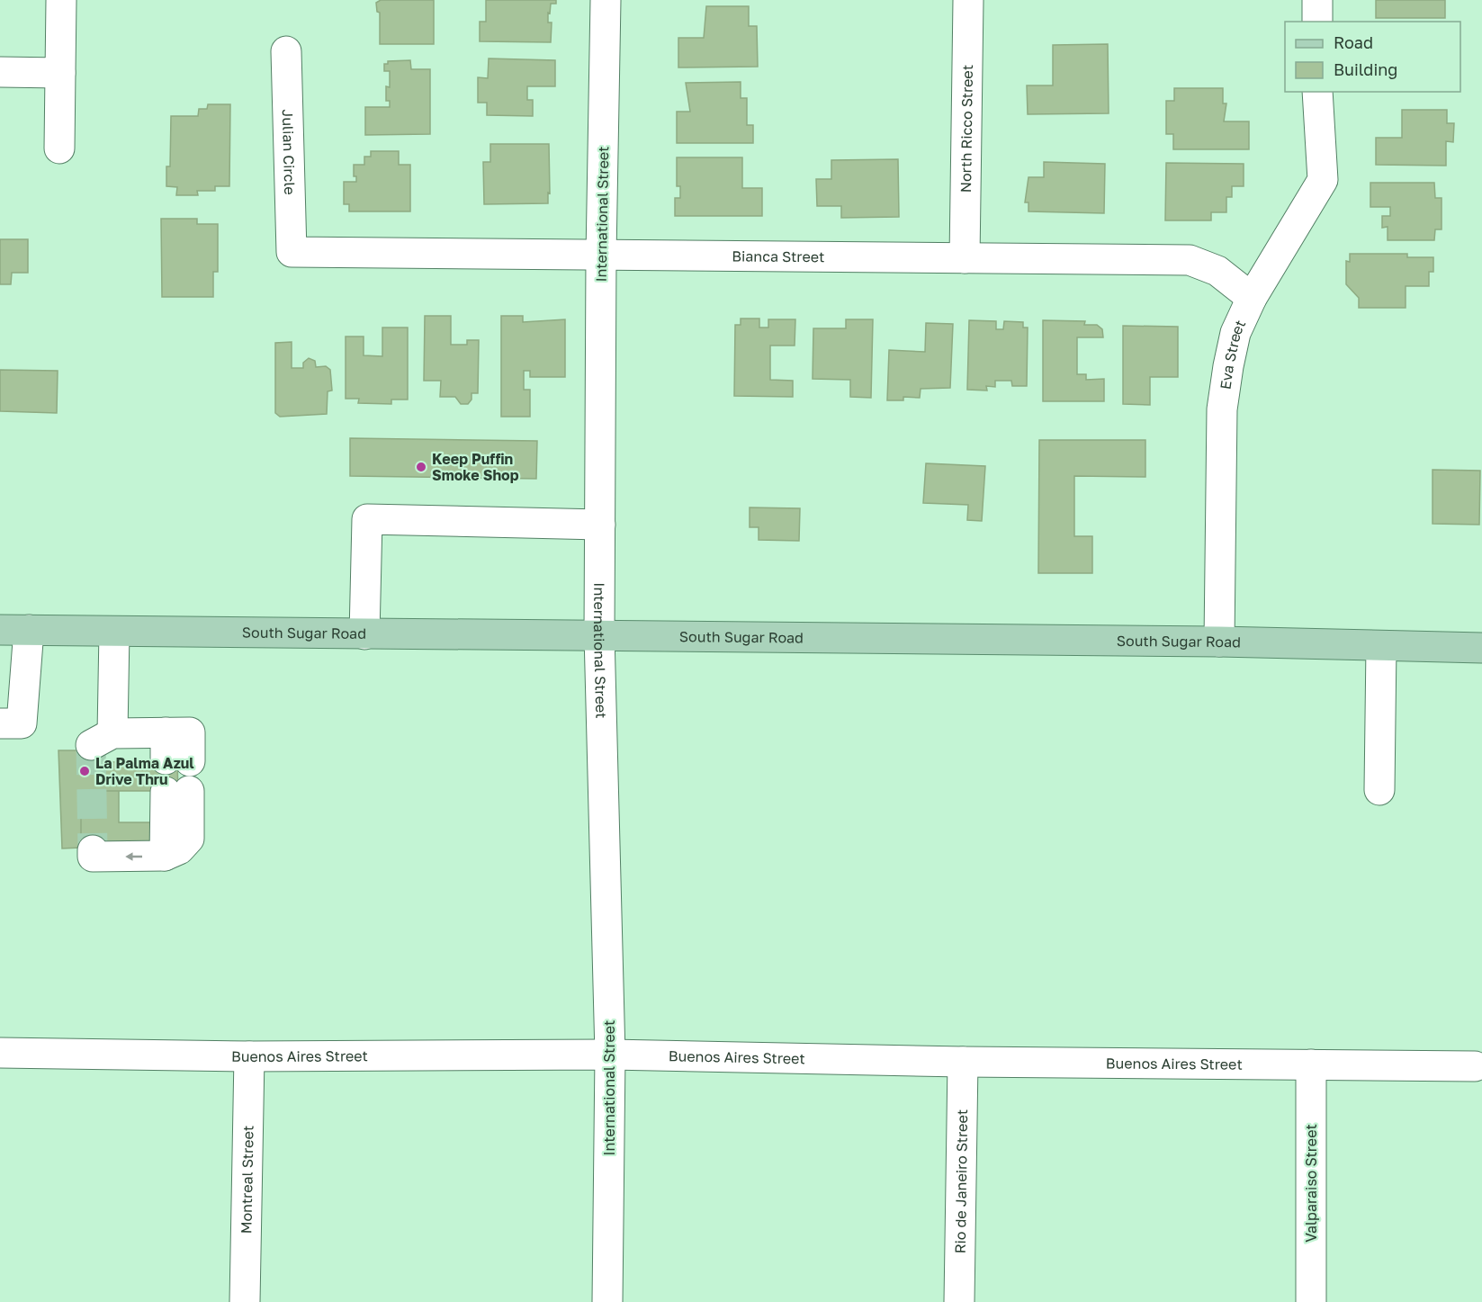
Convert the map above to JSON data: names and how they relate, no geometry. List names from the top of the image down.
{
  "streets": {
    "main road": ["South Sugar Road"],
    "street": [
      "North Ricco Street",
      "Julian Circle",
      "International Street",
      "Bianca Street",
      "Eva Street",
      "Buenos Aires Street",
      "Montreal Street",
      "Rio de Janeiro Street",
      "Valparaiso Street"
    ]
  },
  "crossings": [
    ["North Ricco Street", "Bianca Street"],
    ["Julian Circle", "Bianca Street"],
    ["International Street", "Bianca Street"],
    ["International Street", "South Sugar Road"],
    ["International Street", "Buenos Aires Street"],
    ["Bianca Street", "Eva Street"],
    ["Eva Street", "South Sugar Road"],
    ["Buenos Aires Street", "Montreal Street"],
    ["Buenos Aires Street", "Rio de Janeiro Street"],
    ["Buenos Aires Street", "Valparaiso Street"]
  ],
  "places": ["Keep Puffin Smoke Shop", "La Palma Azul Drive Thru"],
  "legend": ["Road", "Building"]
}
